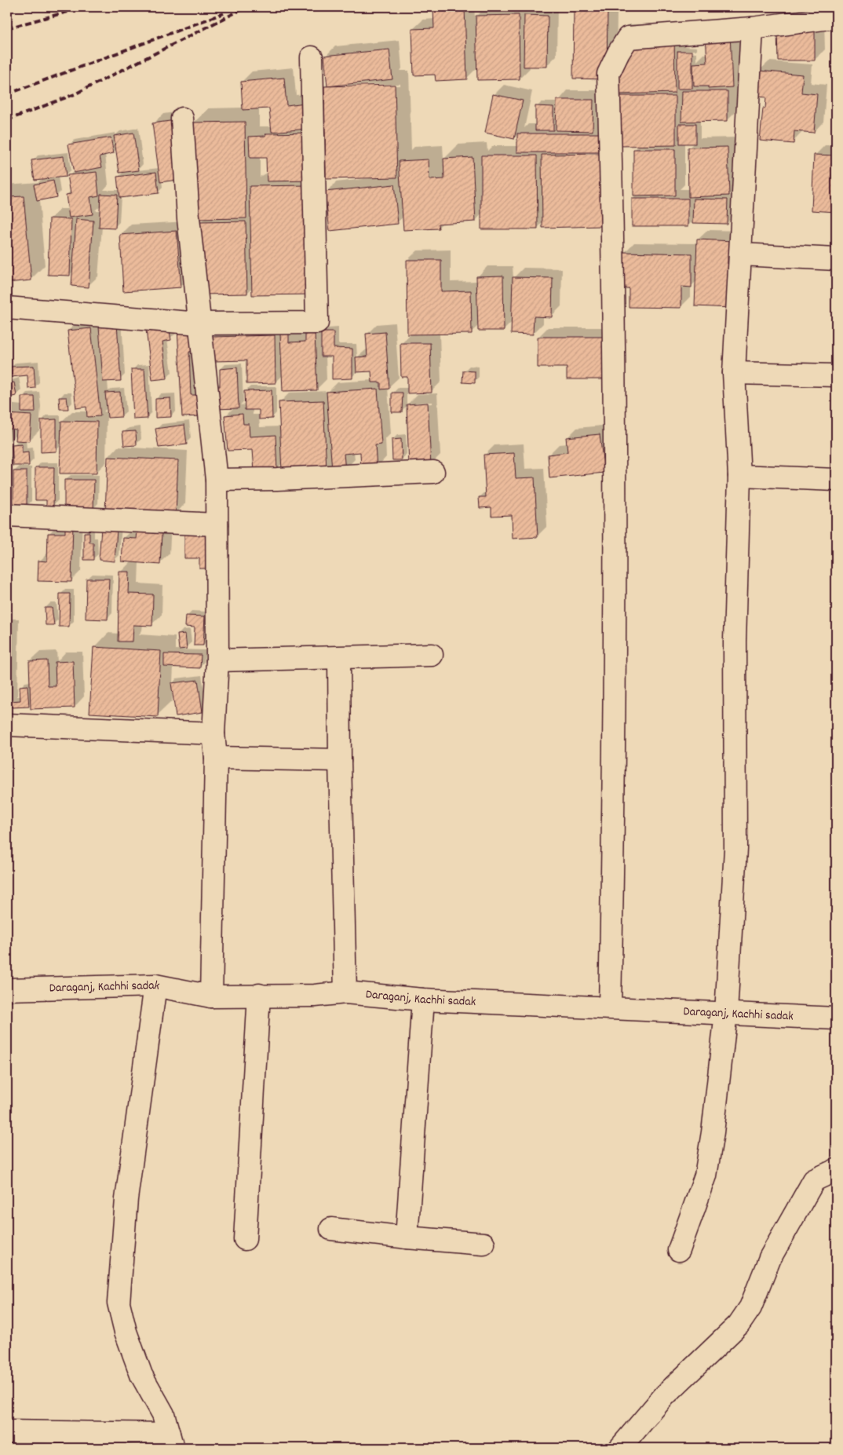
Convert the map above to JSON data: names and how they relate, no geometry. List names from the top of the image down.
{
  "streets": {
    "street": ["Daraganj, Kachhi sadak"]
  }
}
